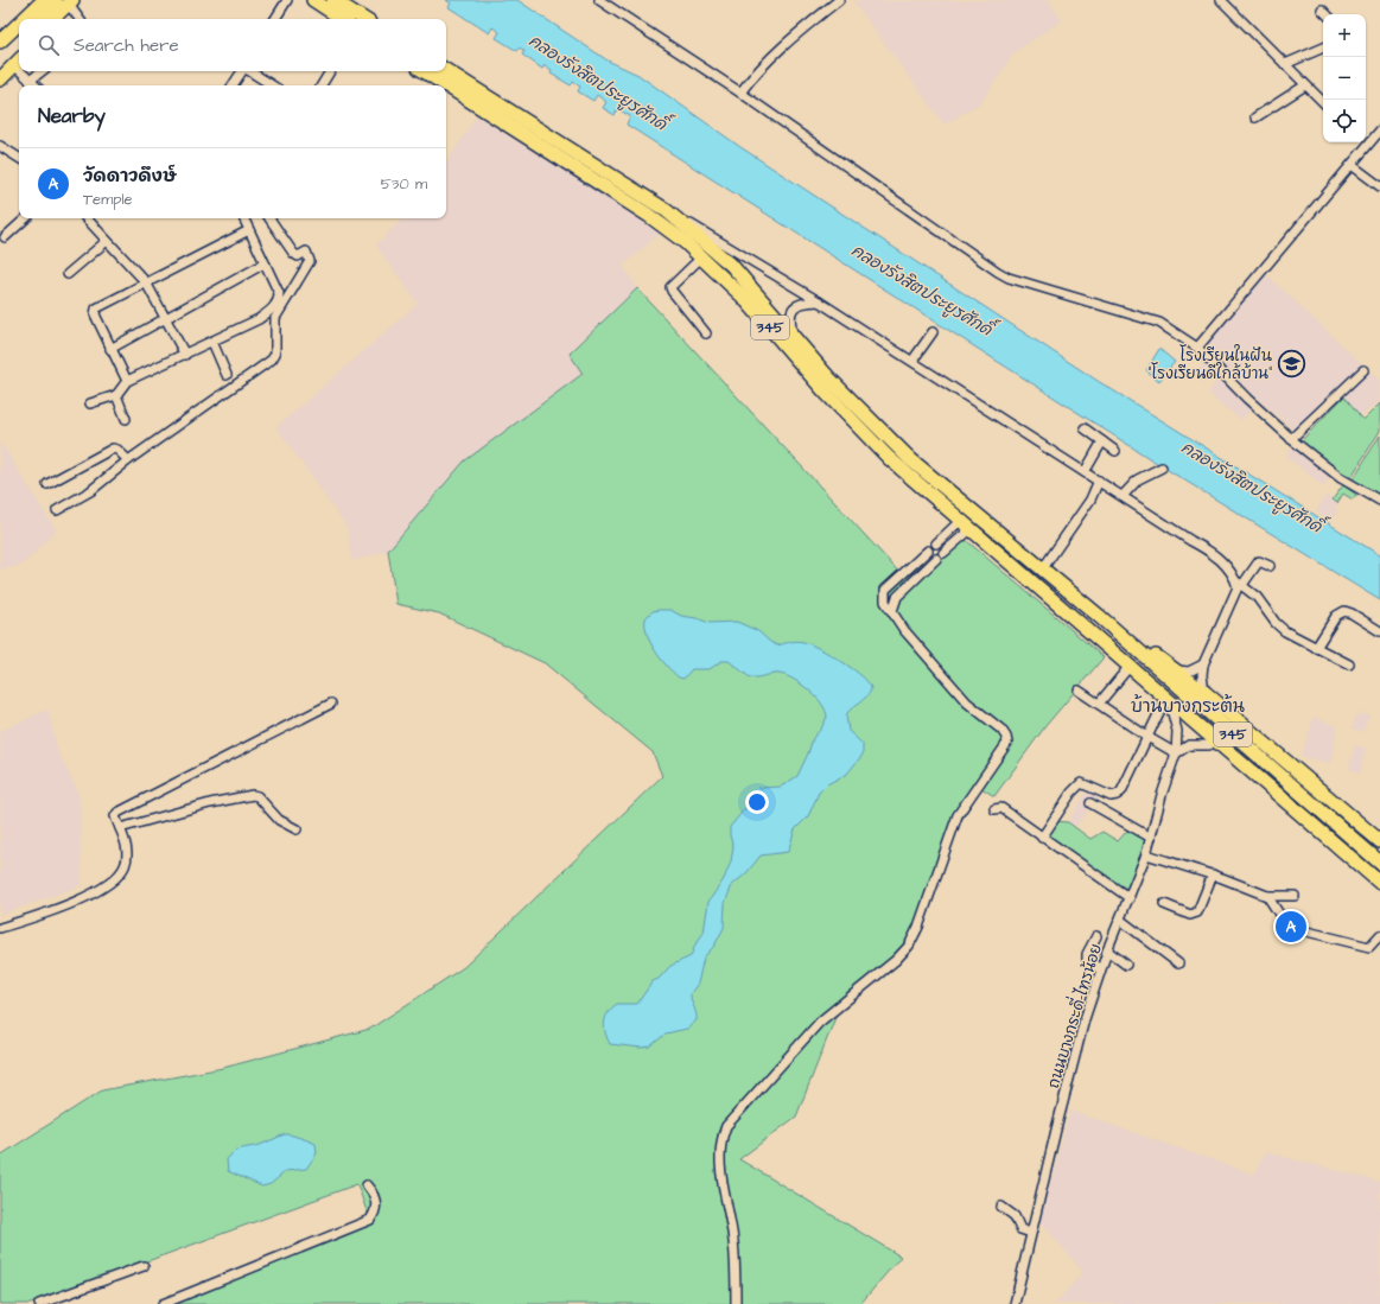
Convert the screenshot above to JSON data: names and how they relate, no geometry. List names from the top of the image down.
{
  "streets": {
    "main road": ["345"],
    "street": ["ถนนบางกระดี่-ไทรน้อย"]
  },
  "districts": ["บ้านบางกระต้น"],
  "water": ["คลองรังสิตประยูรศักดิ์"],
  "places": {
    "school or university": ["โรงเรียนในฝัน \"โรงเรียนดีใกล้บ้าน\""]
  },
  "page": {
    "map_buttons": ["+", "−"],
    "search": "Search here",
    "heading": "Nearby",
    "list": [
      {
        "mark": "A",
        "name": "วัดดาวดึงษ์",
        "note": "Temple",
        "value": "530 m"
      }
    ],
    "pins": "A"
  }
}
